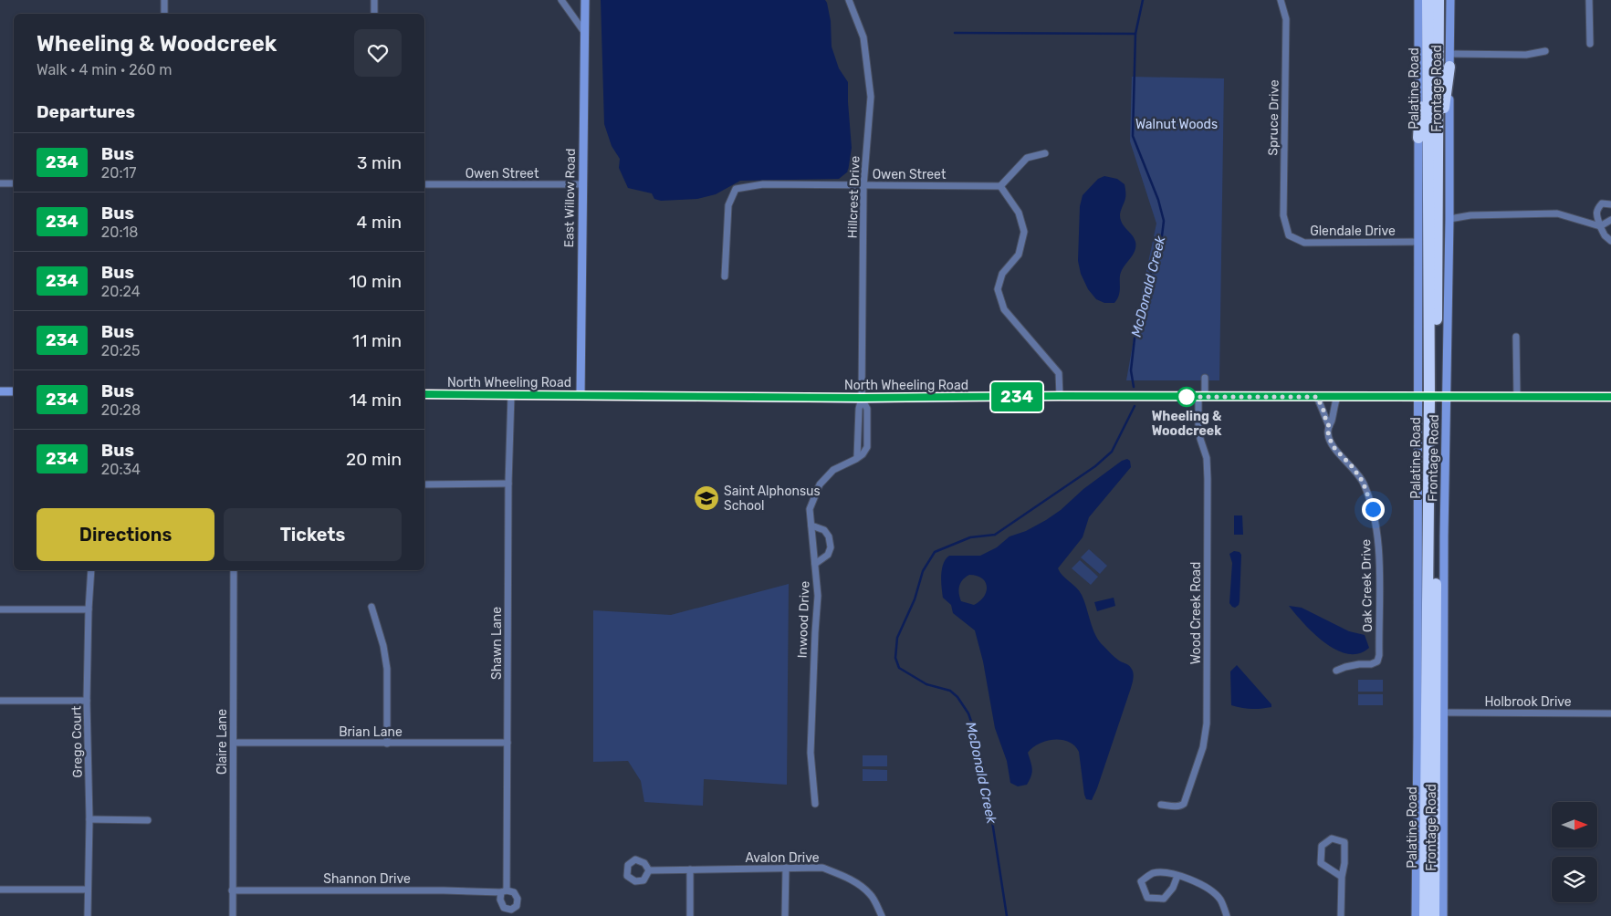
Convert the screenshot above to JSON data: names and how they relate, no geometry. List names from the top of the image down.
{
  "streets": {
    "highway": ["Palatine Road"],
    "street": [
      "Frontage Road",
      "Spruce Drive",
      "Owen Street",
      "Hillcrest Drive",
      "East Willow Road",
      "Glendale Drive",
      "North Wheeling Road",
      "Oak Creek Drive",
      "Wood Creek Road",
      "Inwood Drive",
      "Shawn Lane",
      "Holbrook Drive",
      "Brian Lane",
      "Grego Court",
      "Claire Lane",
      "Avalon Drive",
      "Shannon Drive"
    ]
  },
  "crossings": [
    ["Palatine Road", "Frontage Road"],
    ["Palatine Road", "North Wheeling Road"],
    ["Frontage Road", "Glendale Drive"],
    ["Frontage Road", "North Wheeling Road"],
    ["Frontage Road", "Holbrook Drive"],
    ["Spruce Drive", "Glendale Drive"],
    ["Owen Street", "Hillcrest Drive"],
    ["Owen Street", "East Willow Road"],
    ["Hillcrest Drive", "North Wheeling Road"],
    ["Hillcrest Drive", "Inwood Drive"],
    ["East Willow Road", "North Wheeling Road"],
    ["North Wheeling Road", "Oak Creek Drive"],
    ["North Wheeling Road", "Wood Creek Road"],
    ["North Wheeling Road", "Inwood Drive"],
    ["North Wheeling Road", "Shawn Lane"],
    ["Shawn Lane", "Brian Lane"],
    ["Shawn Lane", "Shannon Drive"],
    ["Brian Lane", "Claire Lane"],
    ["Claire Lane", "Shannon Drive"]
  ],
  "water": ["McDonald Creek"],
  "parks": ["Walnut Woods"],
  "places": {
    "other": ["Wheeling & Woodcreek"],
    "school or university": ["Saint Alphonsus School"]
  },
  "lines": ["bus line 234"],
  "north": "right",
  "page": {
    "on_map": "234",
    "heading": [
      ["Wheeling & Woodcreek", "Walk · 4 min · 260 m"],
      "Departures"
    ],
    "list": [
      {
        "mark": "234",
        "name": "Bus",
        "note": "20:17",
        "value": "3 min"
      },
      {
        "mark": "234",
        "name": "Bus",
        "note": "20:18",
        "value": "4 min"
      },
      {
        "mark": "234",
        "name": "Bus",
        "note": "20:24",
        "value": "10 min"
      },
      {
        "mark": "234",
        "name": "Bus",
        "note": "20:25",
        "value": "11 min"
      },
      {
        "mark": "234",
        "name": "Bus",
        "note": "20:28",
        "value": "14 min"
      },
      {
        "mark": "234",
        "name": "Bus",
        "note": "20:34",
        "value": "20 min"
      }
    ],
    "buttons": ["Directions", "Tickets"]
  }
}
